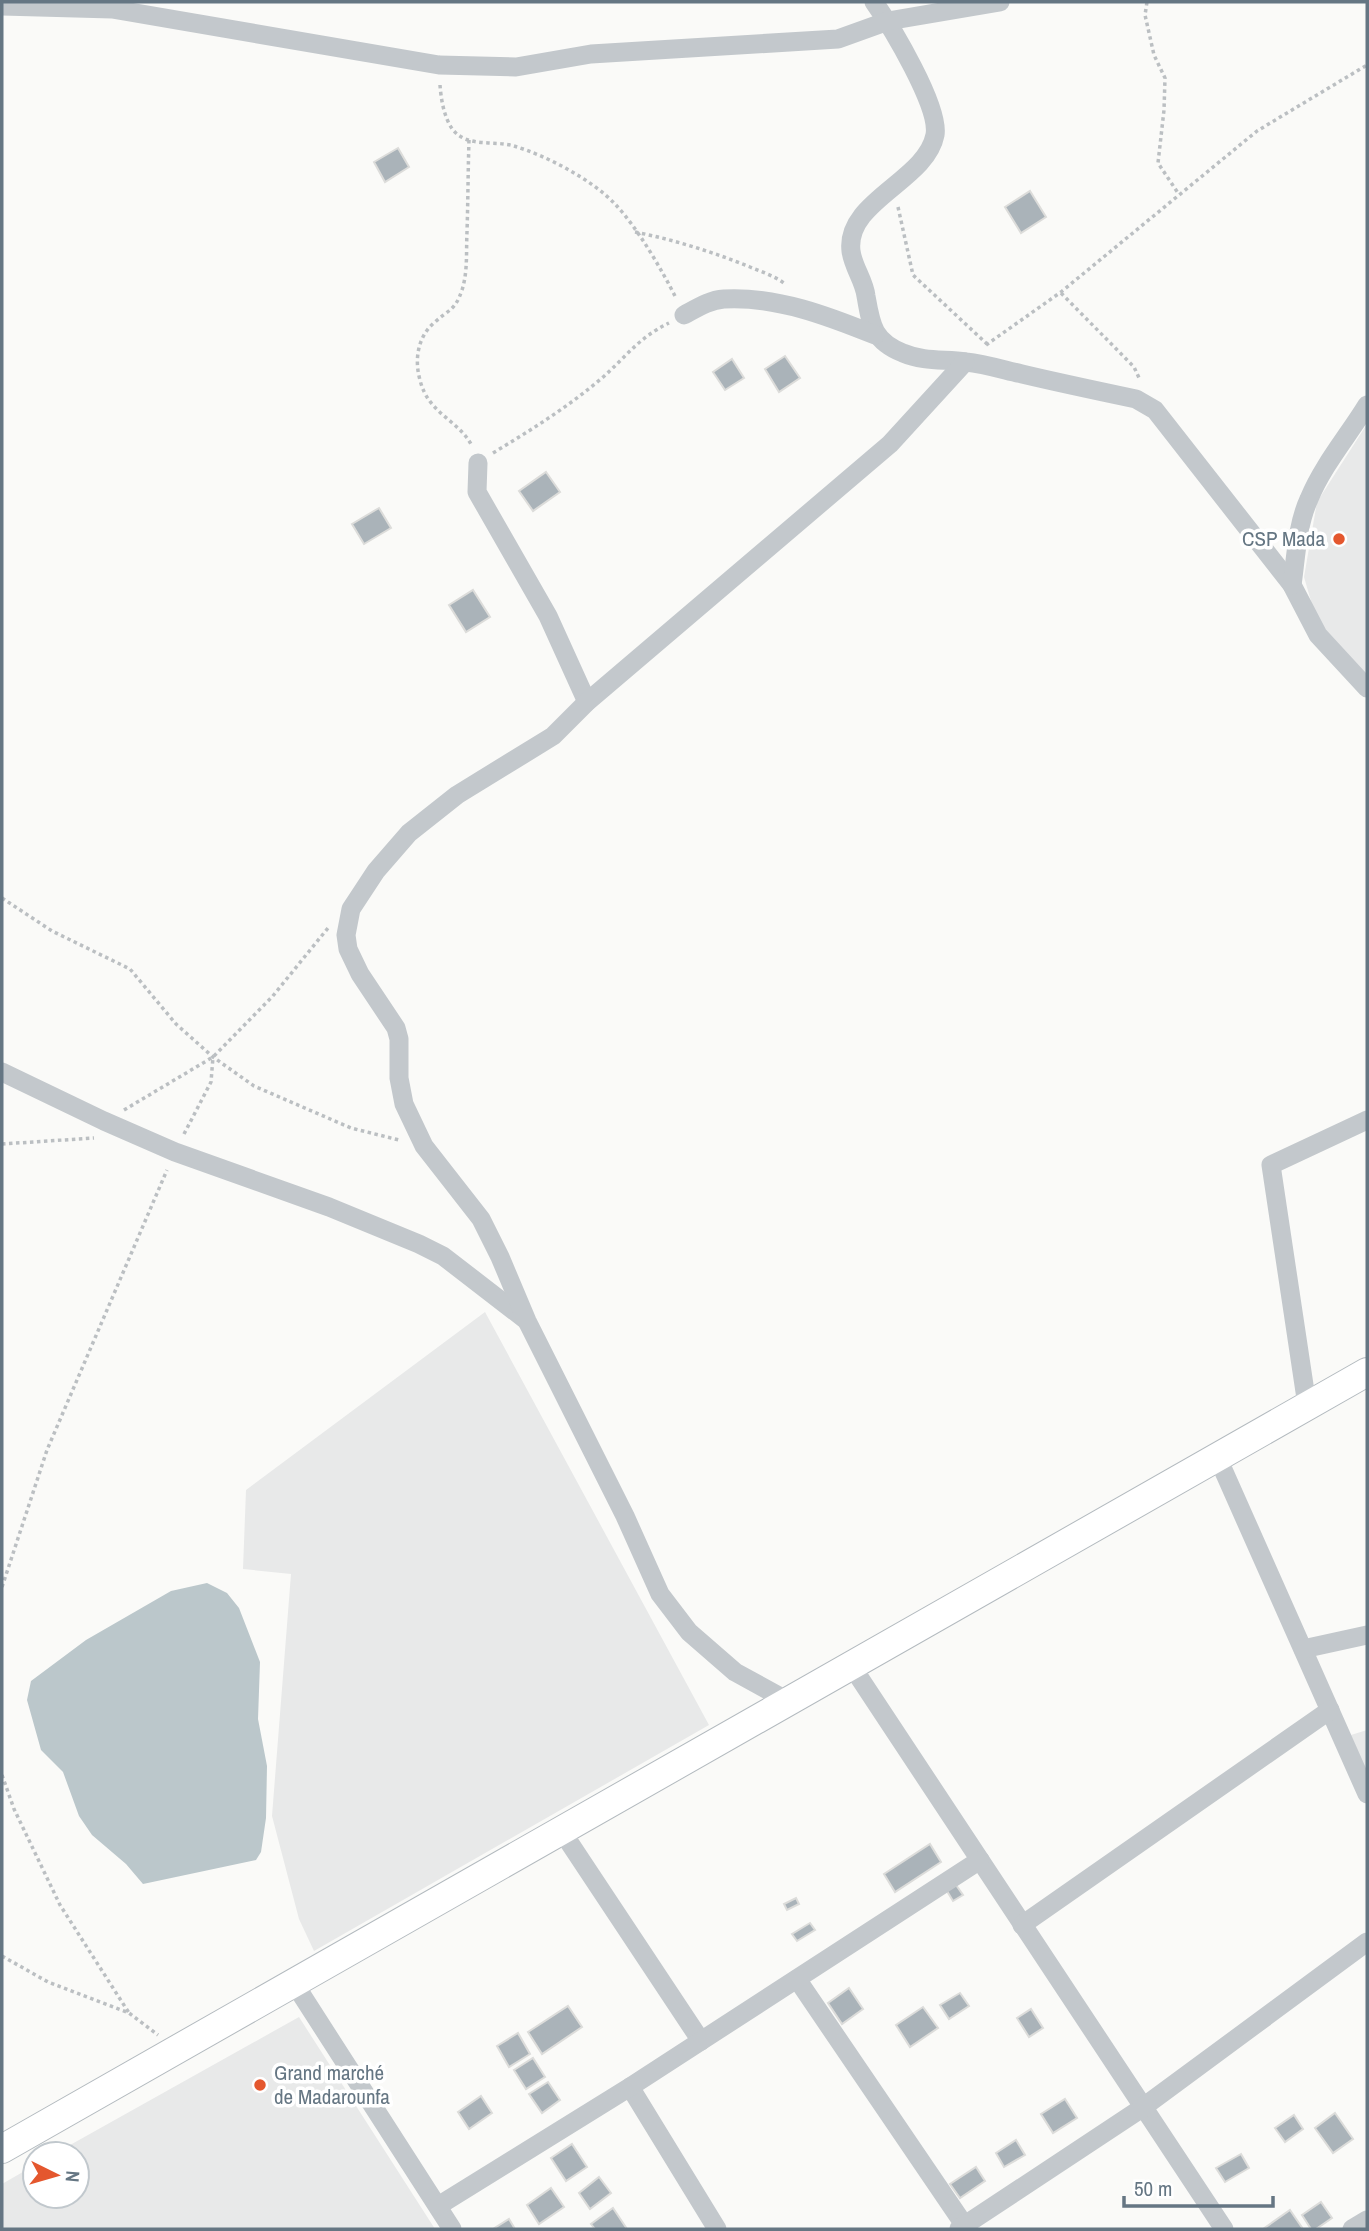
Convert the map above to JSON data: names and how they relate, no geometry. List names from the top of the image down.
{
  "places": ["CSP Mada", "Grand marché de Madarounfa"],
  "scale_bar": "50 m",
  "north": "right"
}
